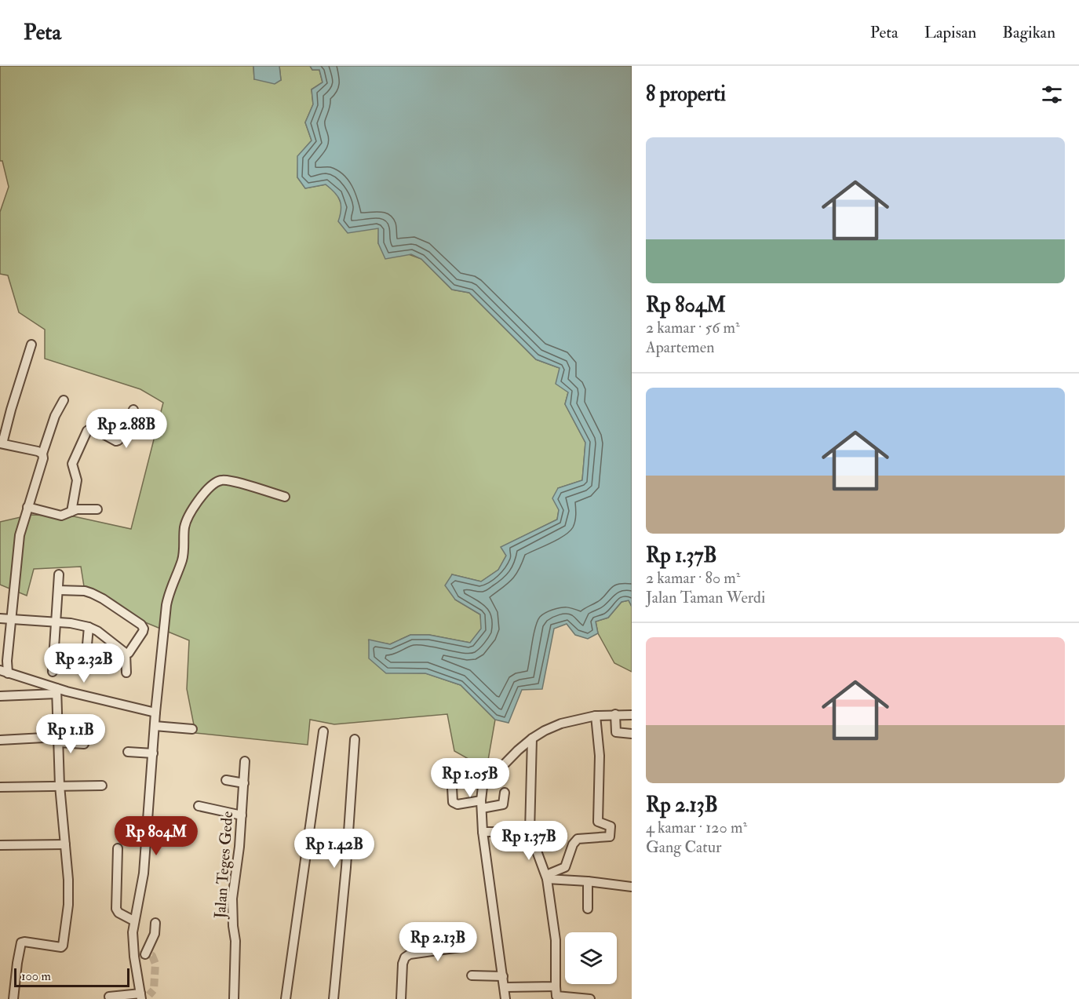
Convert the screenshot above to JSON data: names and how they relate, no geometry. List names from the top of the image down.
{
  "streets": {
    "street": ["Jalan Teges Gede"]
  },
  "scale_bar": "100 m",
  "page": {
    "header": "Peta",
    "nav": ["Peta", "Lapisan", "Bagikan"],
    "heading": "8 properti",
    "list": [
      {
        "name": "Rp 804M",
        "note": "2 kamar · 56 m² · Apartemen"
      },
      {
        "name": "Rp 1.37B",
        "note": "2 kamar · 80 m² · Jalan Taman Werdi"
      },
      {
        "name": "Rp 2.13B",
        "note": "4 kamar · 120 m² · Gang Catur"
      }
    ],
    "price": [
      "Rp 2.88B",
      "Rp 2.32B",
      "Rp 1.1B",
      "Rp 1.05B",
      "Rp 804M",
      "Rp 1.37B",
      "Rp 1.42B",
      "Rp 2.13B"
    ],
    "scale": "100 m"
  }
}
